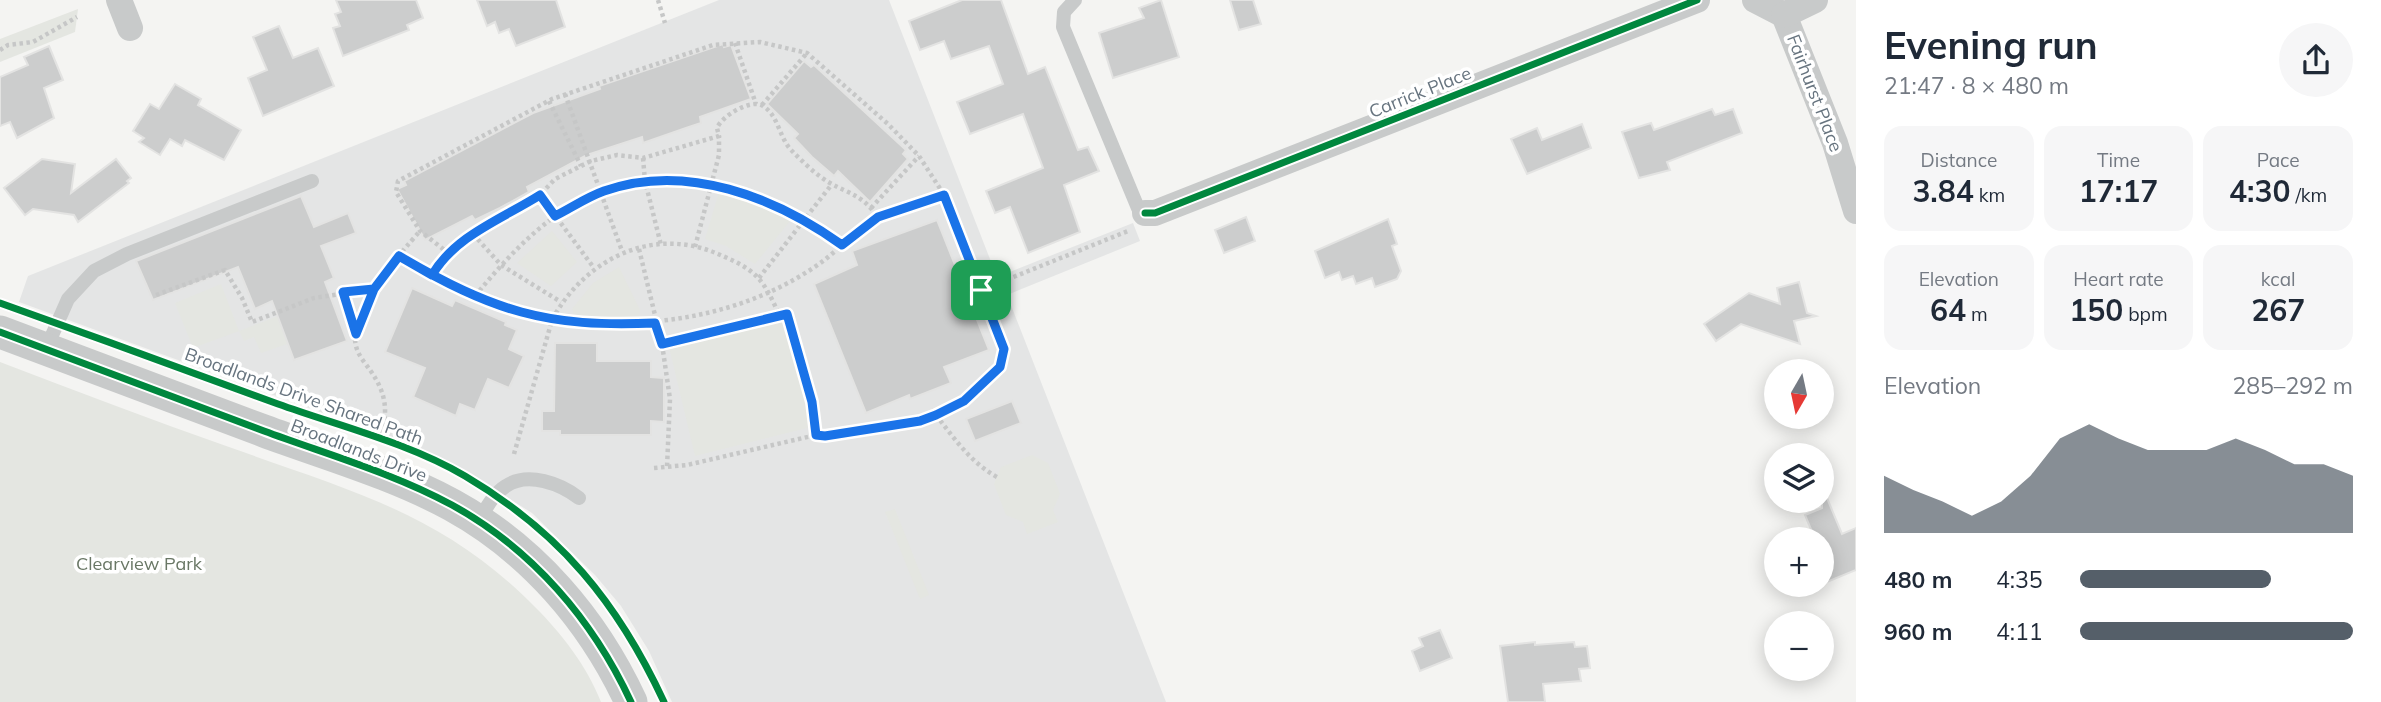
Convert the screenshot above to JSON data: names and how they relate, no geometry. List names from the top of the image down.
{
  "streets": {
    "street": ["Carrick Place", "Fairhurst Place", "Broadlands Drive"],
    "cycle path": ["Broadlands Drive Shared Path"]
  },
  "parks": ["Clearview Park"],
  "north": "bottom",
  "page": {
    "heading": ["Evening run", "21:47 · 8 × 480 m"],
    "stats": [
      ["Distance", "3.84 km"],
      ["Time", "17:17"],
      ["Pace", "4:30 /km"],
      ["Elevation", "64 m"],
      ["Heart rate", "150 bpm"],
      ["kcal", "267"]
    ],
    "chart": ["Elevation", "285–292 m"],
    "map_buttons": ["+", "−"],
    "list": [
      {
        "name": "480 m",
        "note": "4:35"
      },
      {
        "name": "960 m",
        "note": "4:11"
      }
    ]
  }
}
